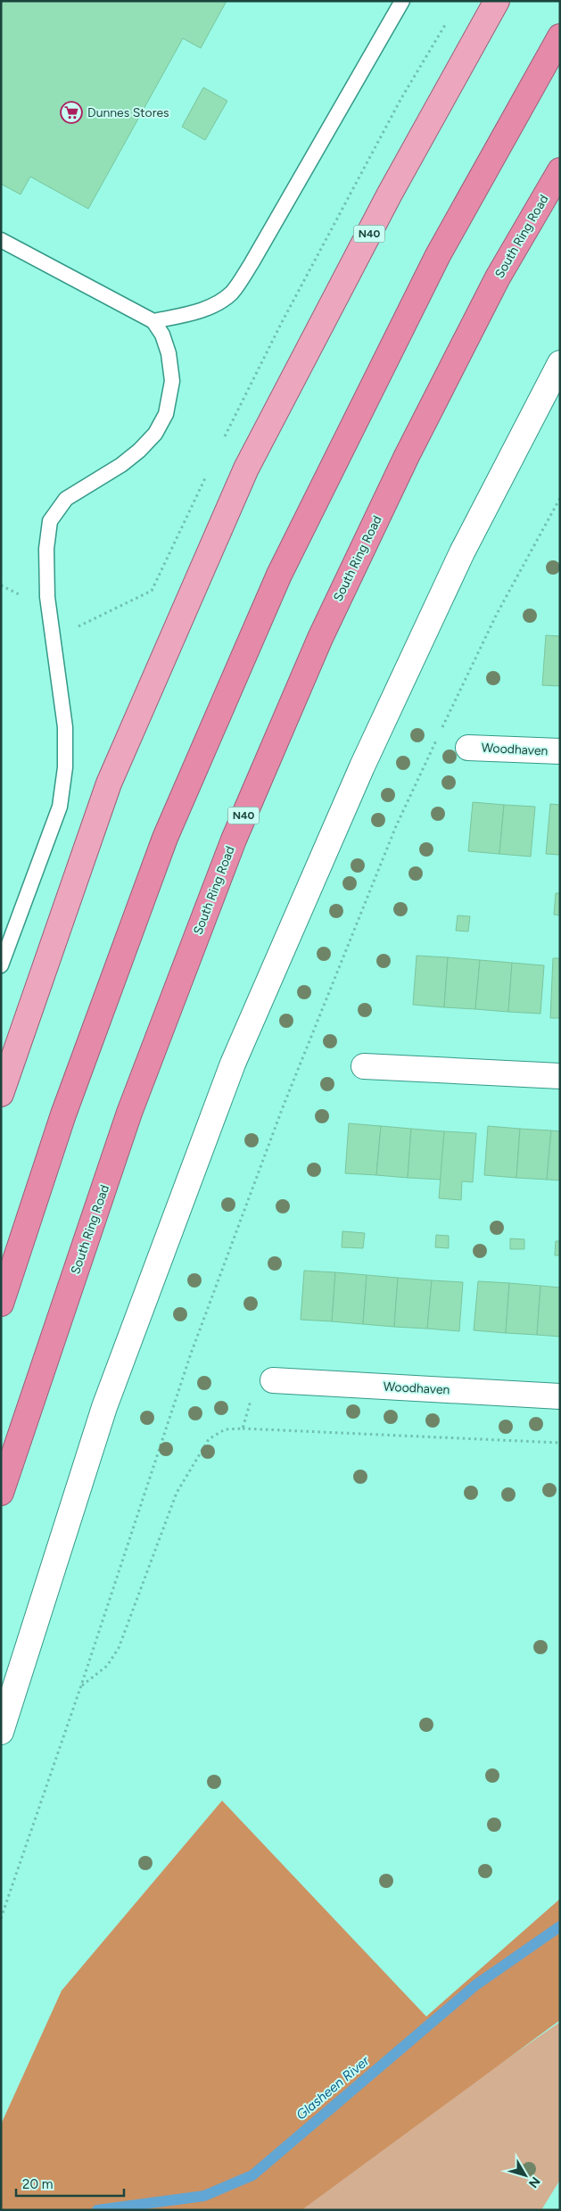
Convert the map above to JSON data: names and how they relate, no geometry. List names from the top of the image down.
{
  "streets": {
    "highway": ["N40", "South Ring Road"],
    "main road": ["Woodhaven"]
  },
  "water": ["Glasheen River"],
  "places": {
    "supermarket": ["Dunnes Stores"]
  },
  "scale_bar": "20 m",
  "north": "bottom right"
}
